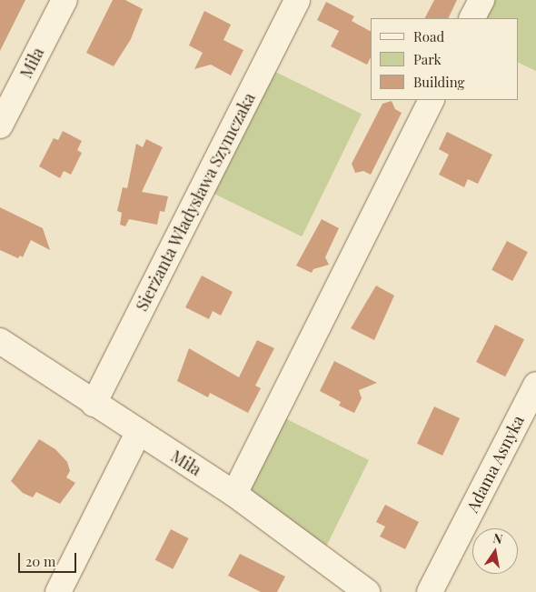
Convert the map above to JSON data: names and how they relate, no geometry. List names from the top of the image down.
{
  "streets": {
    "street": ["Miła", "Sierżanta Władysława Szymczaka", "Adama Asnyka"]
  },
  "crossings": [
    ["Miła", "Sierżanta Władysława Szymczaka"]
  ],
  "legend": ["Road", "Park", "Building"],
  "scale_bar": "20 m",
  "north": "top"
}
